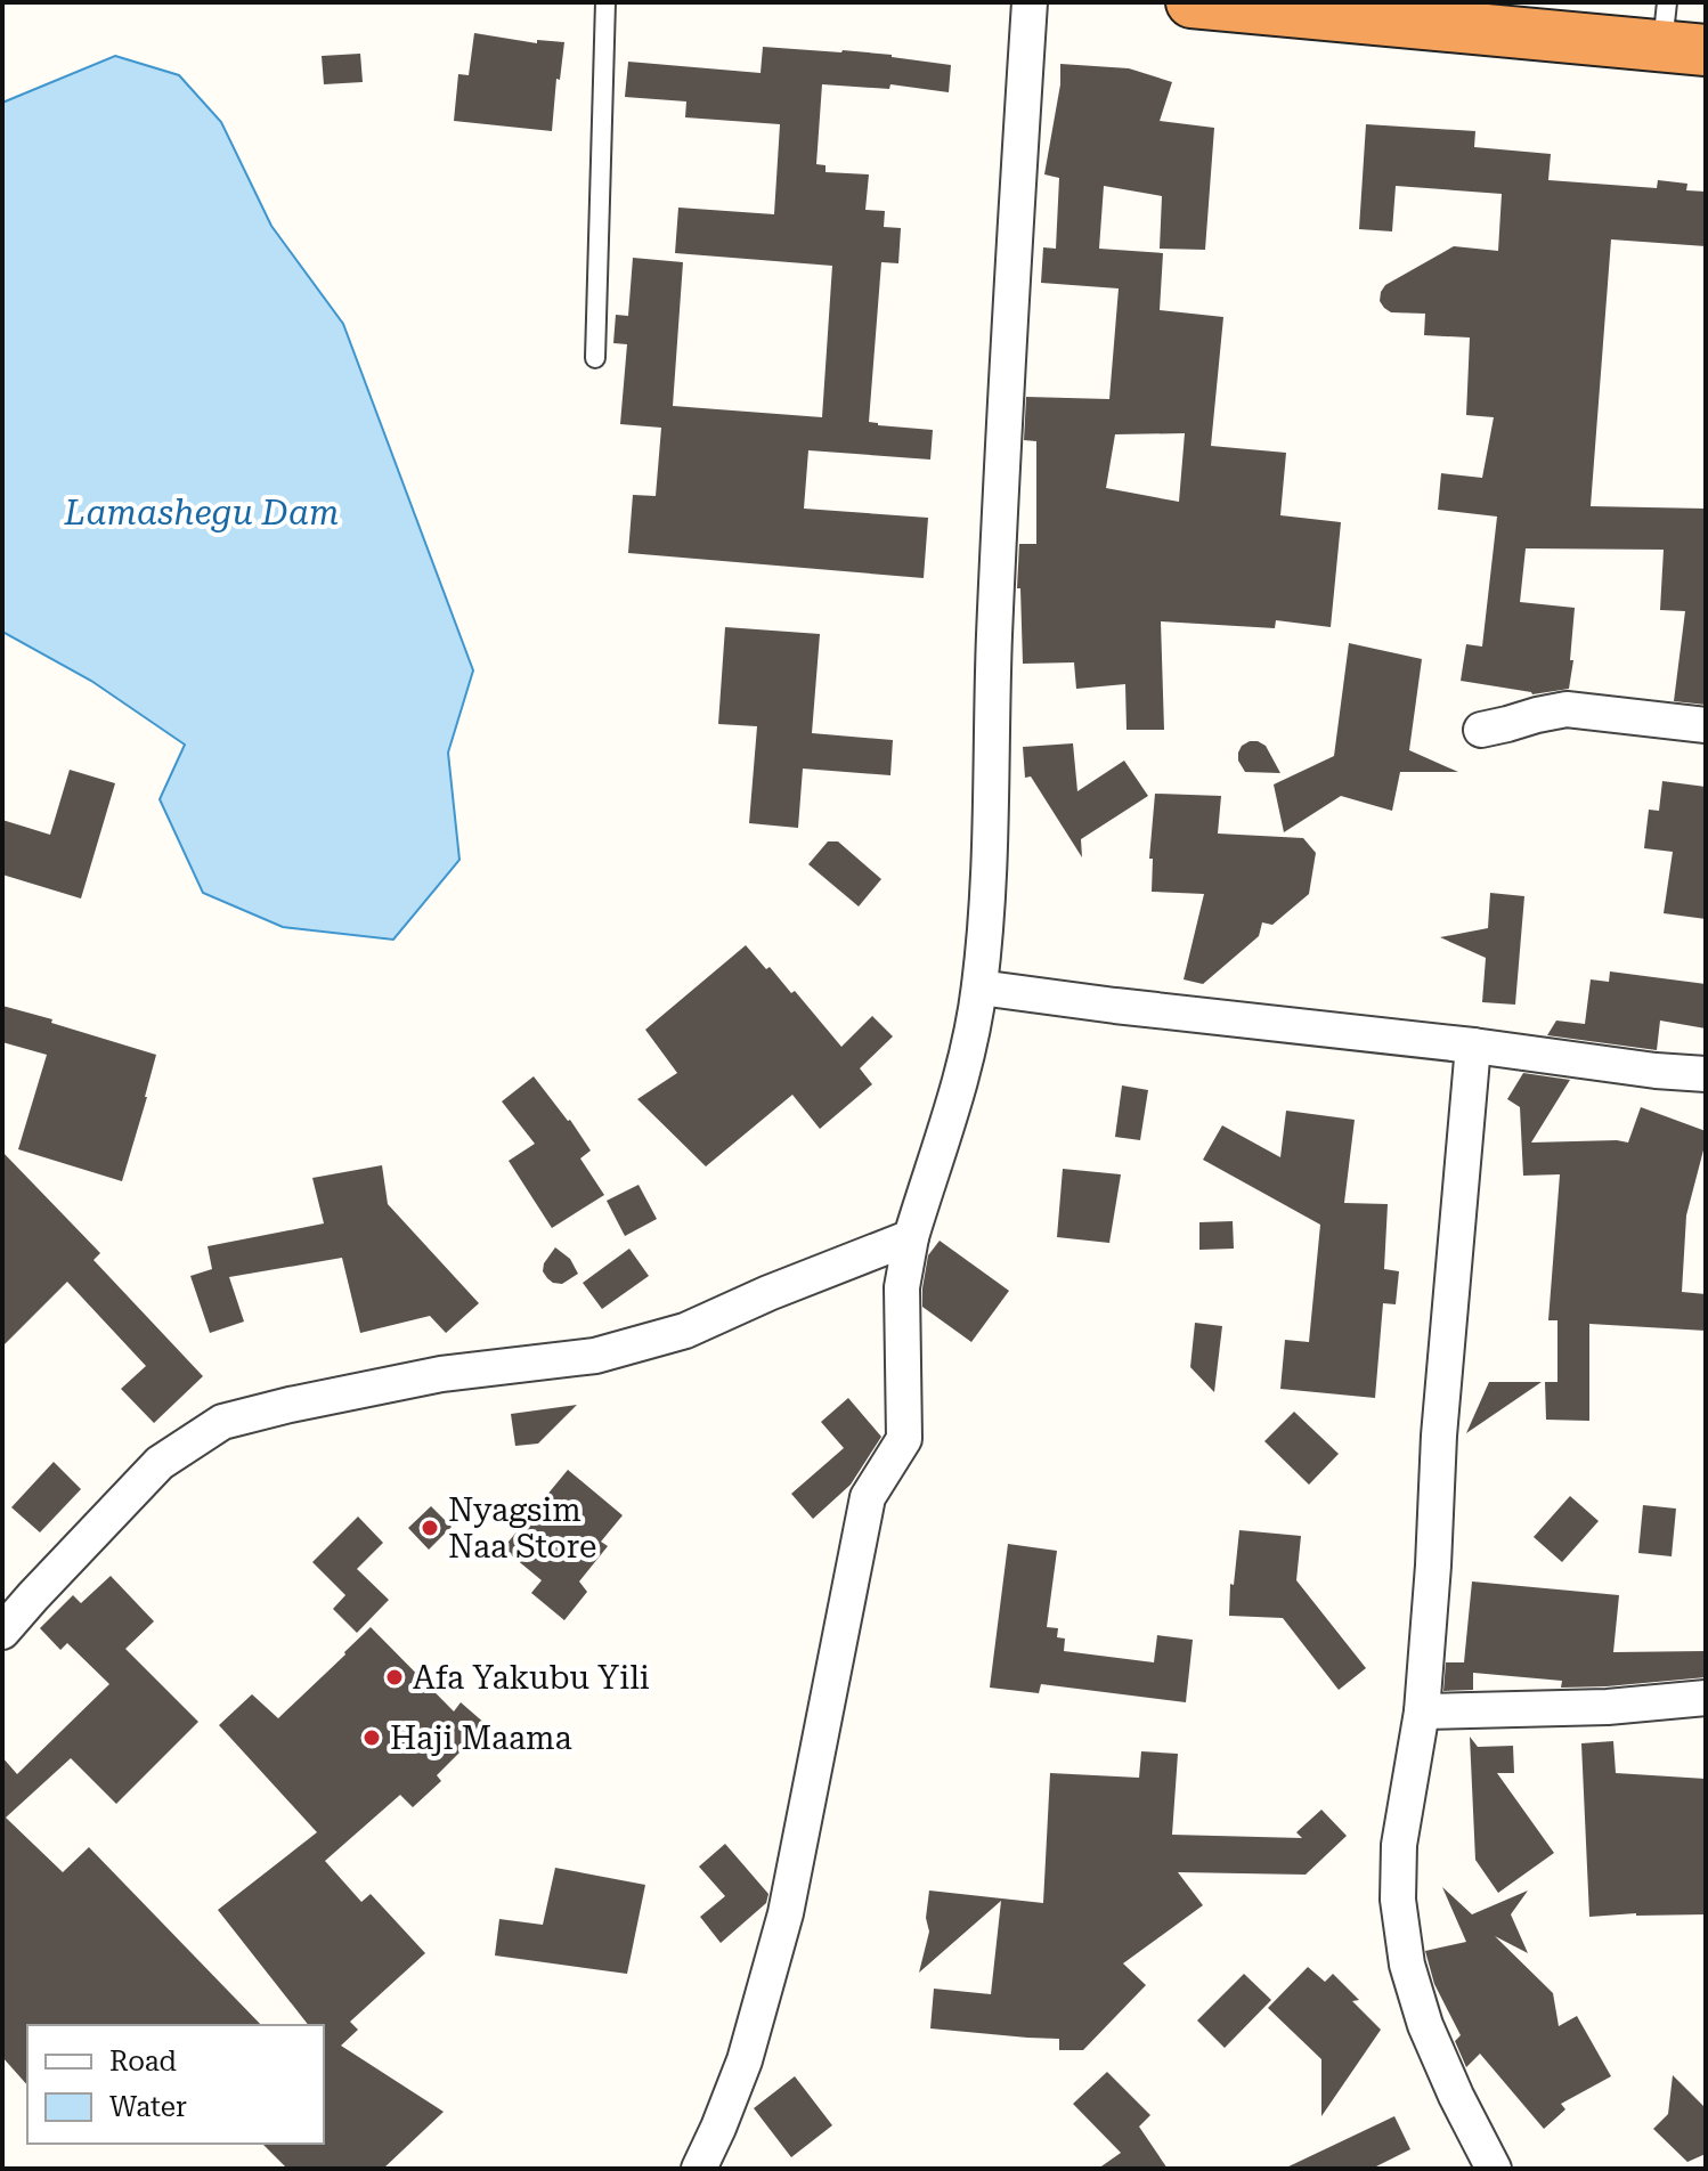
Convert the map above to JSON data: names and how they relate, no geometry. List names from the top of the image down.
{
  "water": ["Lamashegu Dam"],
  "places": ["Nyagsim Naa Store", "Afa Yakubu Yili", "Haji Maama"],
  "legend": ["Road", "Water"]
}
